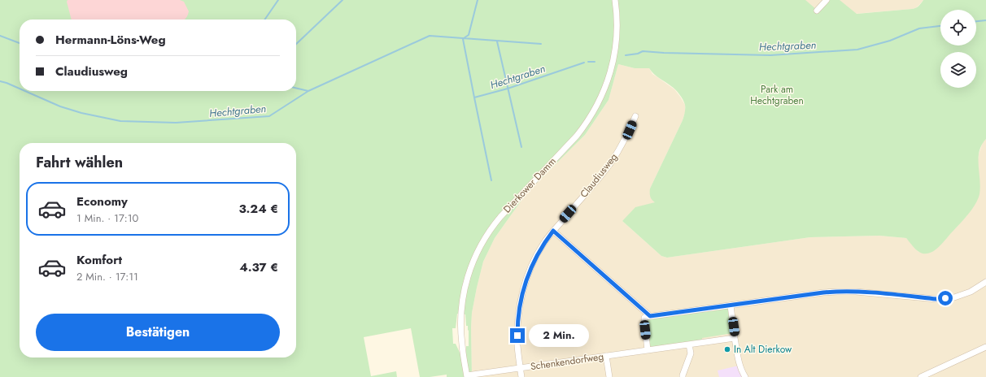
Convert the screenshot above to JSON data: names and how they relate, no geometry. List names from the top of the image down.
{
  "streets": {
    "street": ["Claudiusweg", "Dierkower Damm", "Schenkendorfweg"]
  },
  "crossings": [
    ["Claudiusweg", "Schenkendorfweg"],
    ["Dierkower Damm", "Schenkendorfweg"]
  ],
  "water": ["Hechtgraben"],
  "parks": ["Park am Hechtgraben"],
  "places": ["In Alt Dierkow"],
  "page": {
    "banner": ["Hermann-Löns-Weg", "Claudiusweg"],
    "heading": "Fahrt wählen",
    "list": [
      {
        "name": "Economy",
        "note": "1 Min. · 17:10",
        "value": "3.24 €"
      },
      {
        "name": "Komfort",
        "note": "2 Min. · 17:11",
        "value": "4.37 €"
      }
    ],
    "buttons": "Bestätigen",
    "bubble": "2 Min."
  }
}
